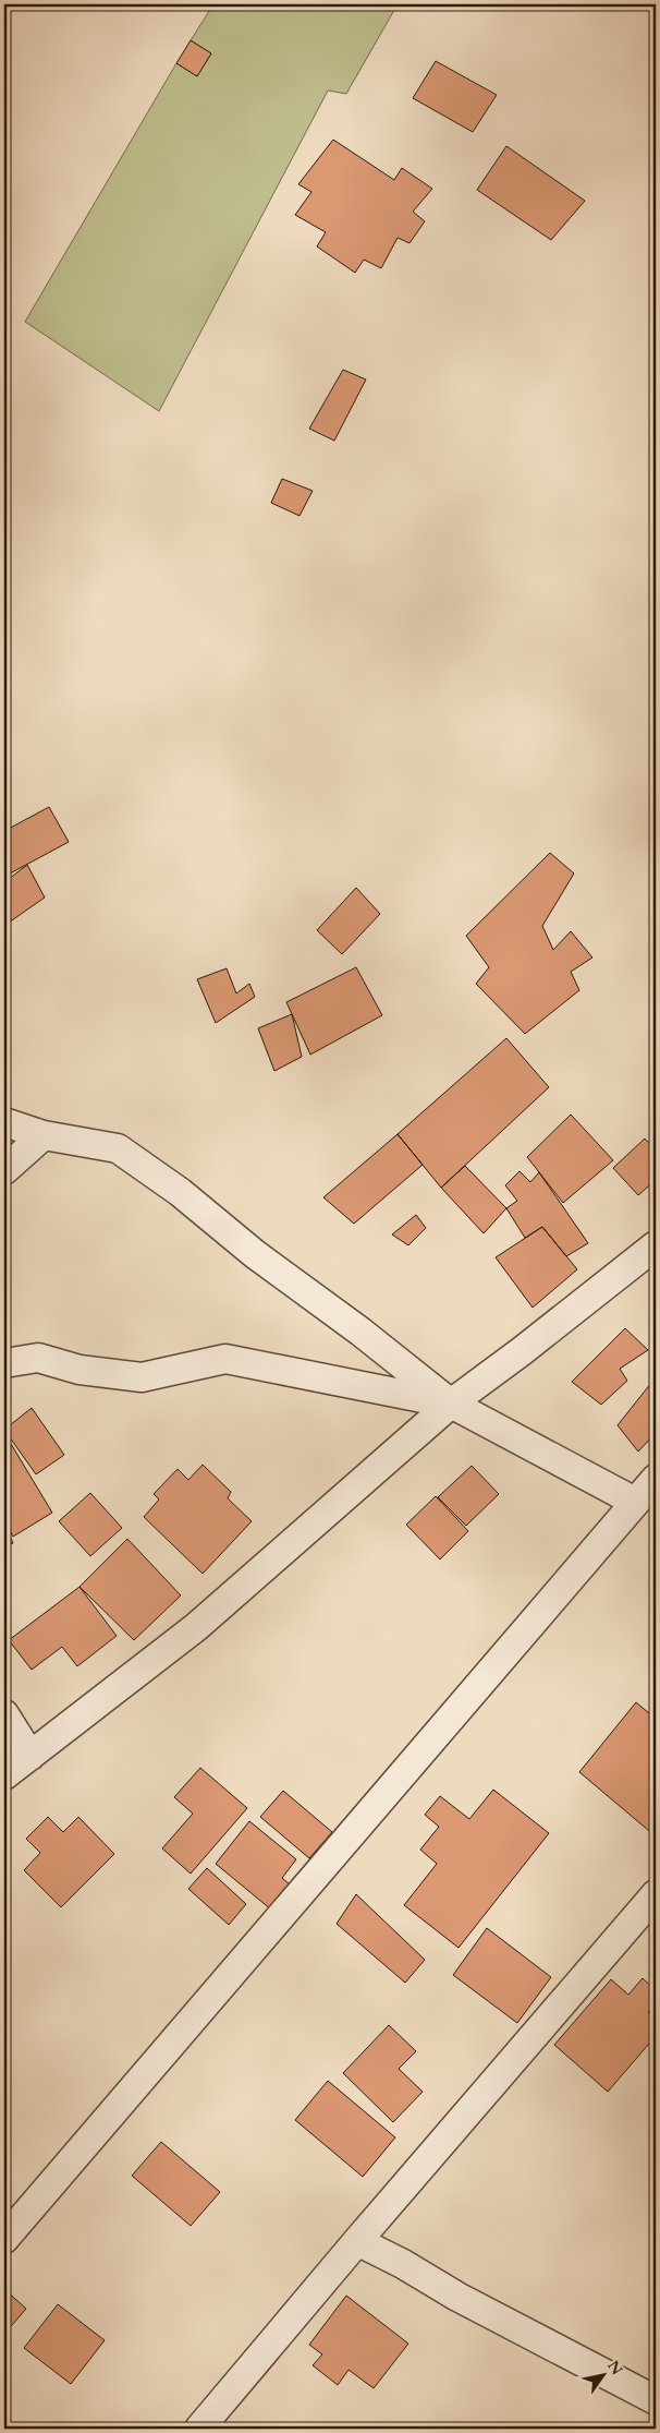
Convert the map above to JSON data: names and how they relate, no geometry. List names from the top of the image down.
{
  "north": "top right"
}
